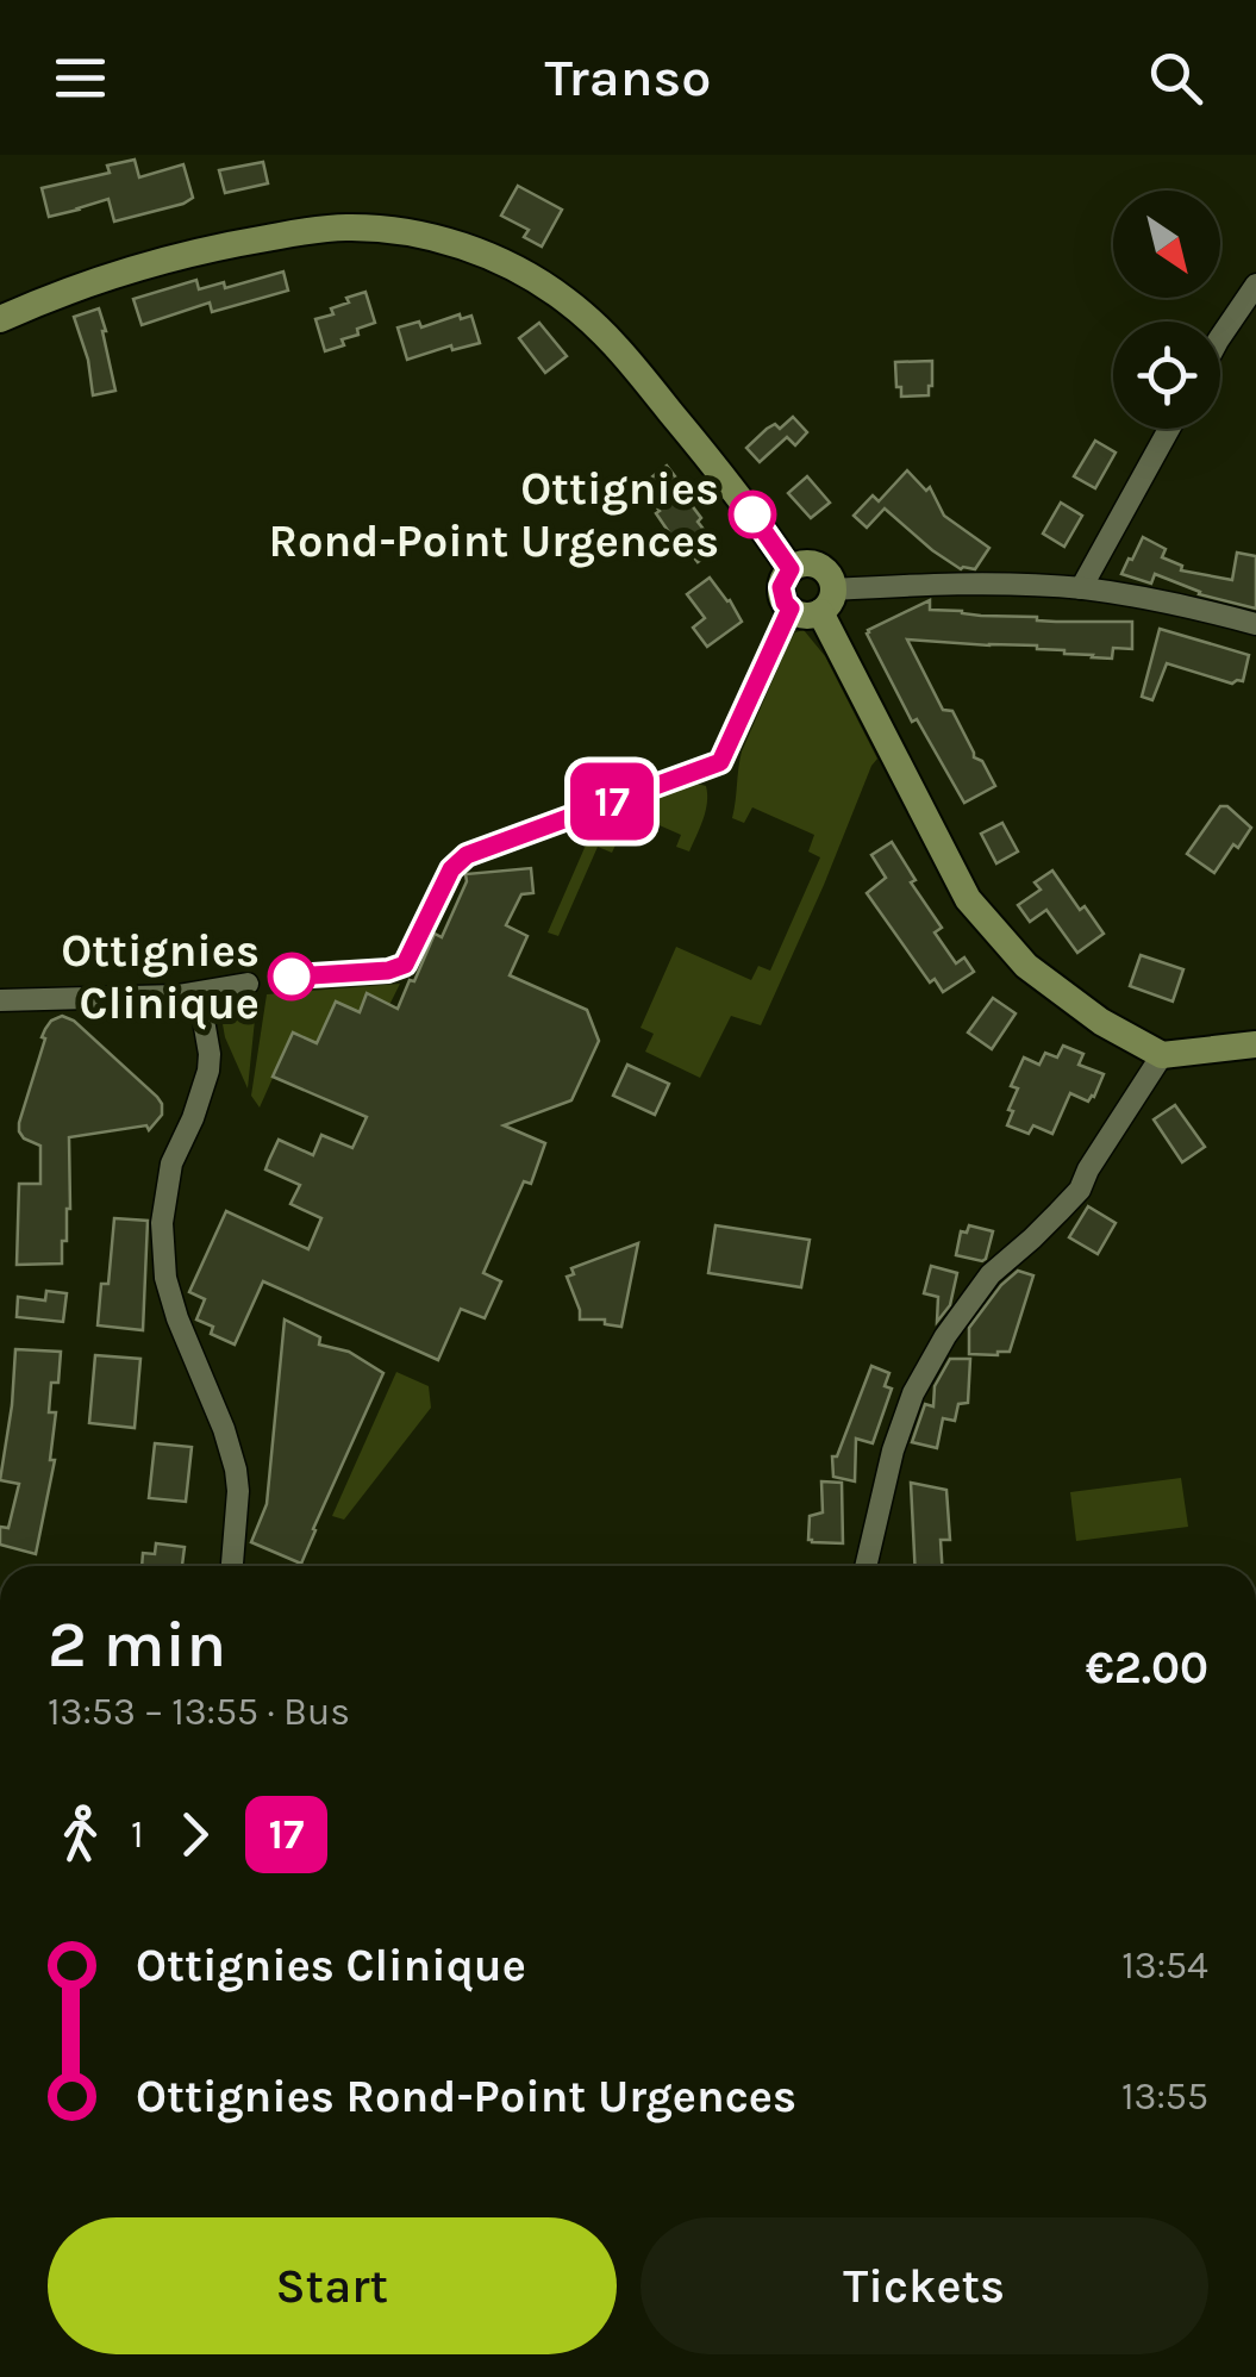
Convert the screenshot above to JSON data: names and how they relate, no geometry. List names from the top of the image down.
{
  "places": ["Ottignies Rond-Point Urgences", "Ottignies Clinique"],
  "lines": ["bus line 17"],
  "north": "bottom right",
  "page": {
    "header": "Transo",
    "on_map": "17",
    "heading": ["2 min", "13:53 – 13:55 · Bus", "€2.00"],
    "legs": ["1", "17"],
    "list": [
      {
        "name": "Ottignies Clinique",
        "value": "13:54"
      },
      {
        "name": "Ottignies Rond-Point Urgences",
        "value": "13:55"
      }
    ],
    "buttons": ["Start", "Tickets"]
  }
}
